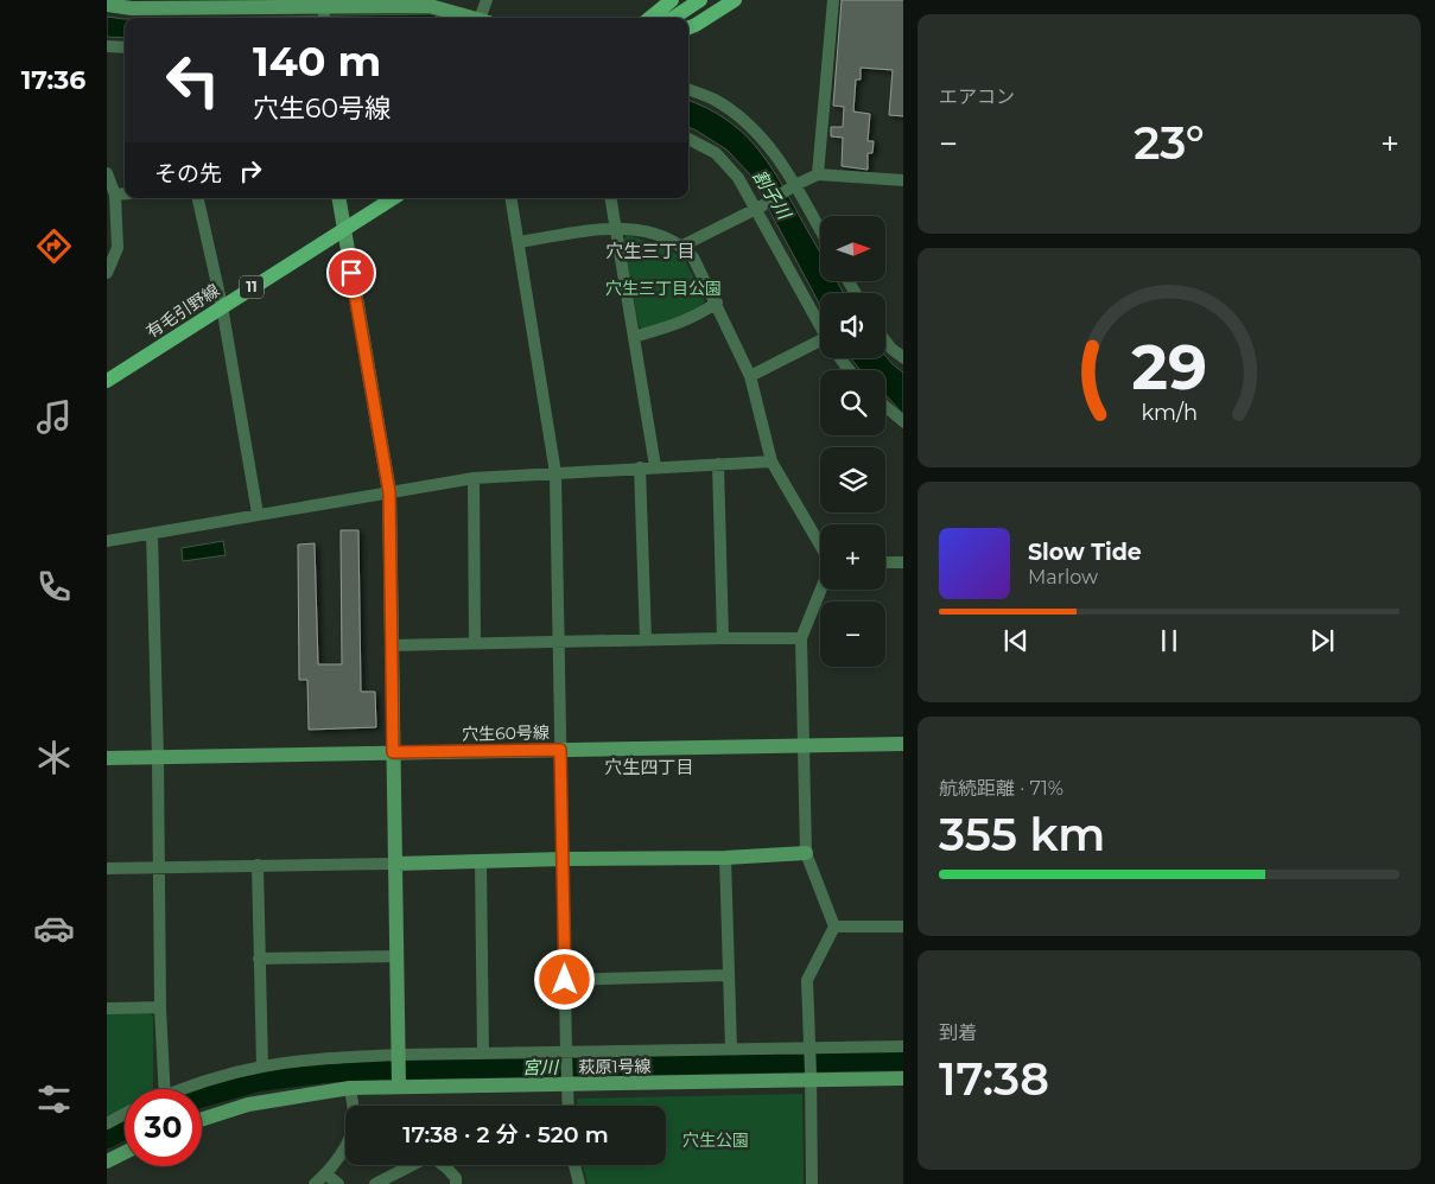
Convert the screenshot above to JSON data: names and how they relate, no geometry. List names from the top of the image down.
{
  "streets": {
    "main road": ["11", "有毛引野線"],
    "street": ["穴生60号線", "萩原1号線"]
  },
  "districts": ["穴生三丁目", "穴生四丁目"],
  "water": ["割子川", "宮川"],
  "parks": ["穴生三丁目公園", "穴生公園"],
  "north": "right",
  "page": {
    "tabs": "17:36",
    "tile": [
      "エアコン",
      ["航続距離 · 71%", "355 km"],
      ["到着", "17:38"]
    ],
    "turn": ["140 m", "穴生60号線"],
    "heat": ["−", "23°", "+"],
    "then": "その先",
    "map_buttons": ["+", "−"],
    "song": ["Slow Tide", "Marlow"],
    "limit": "30",
    "trip": "17:38 · 2 分 · 520 m",
    "gauge": ["29", "km/h"]
  }
}
